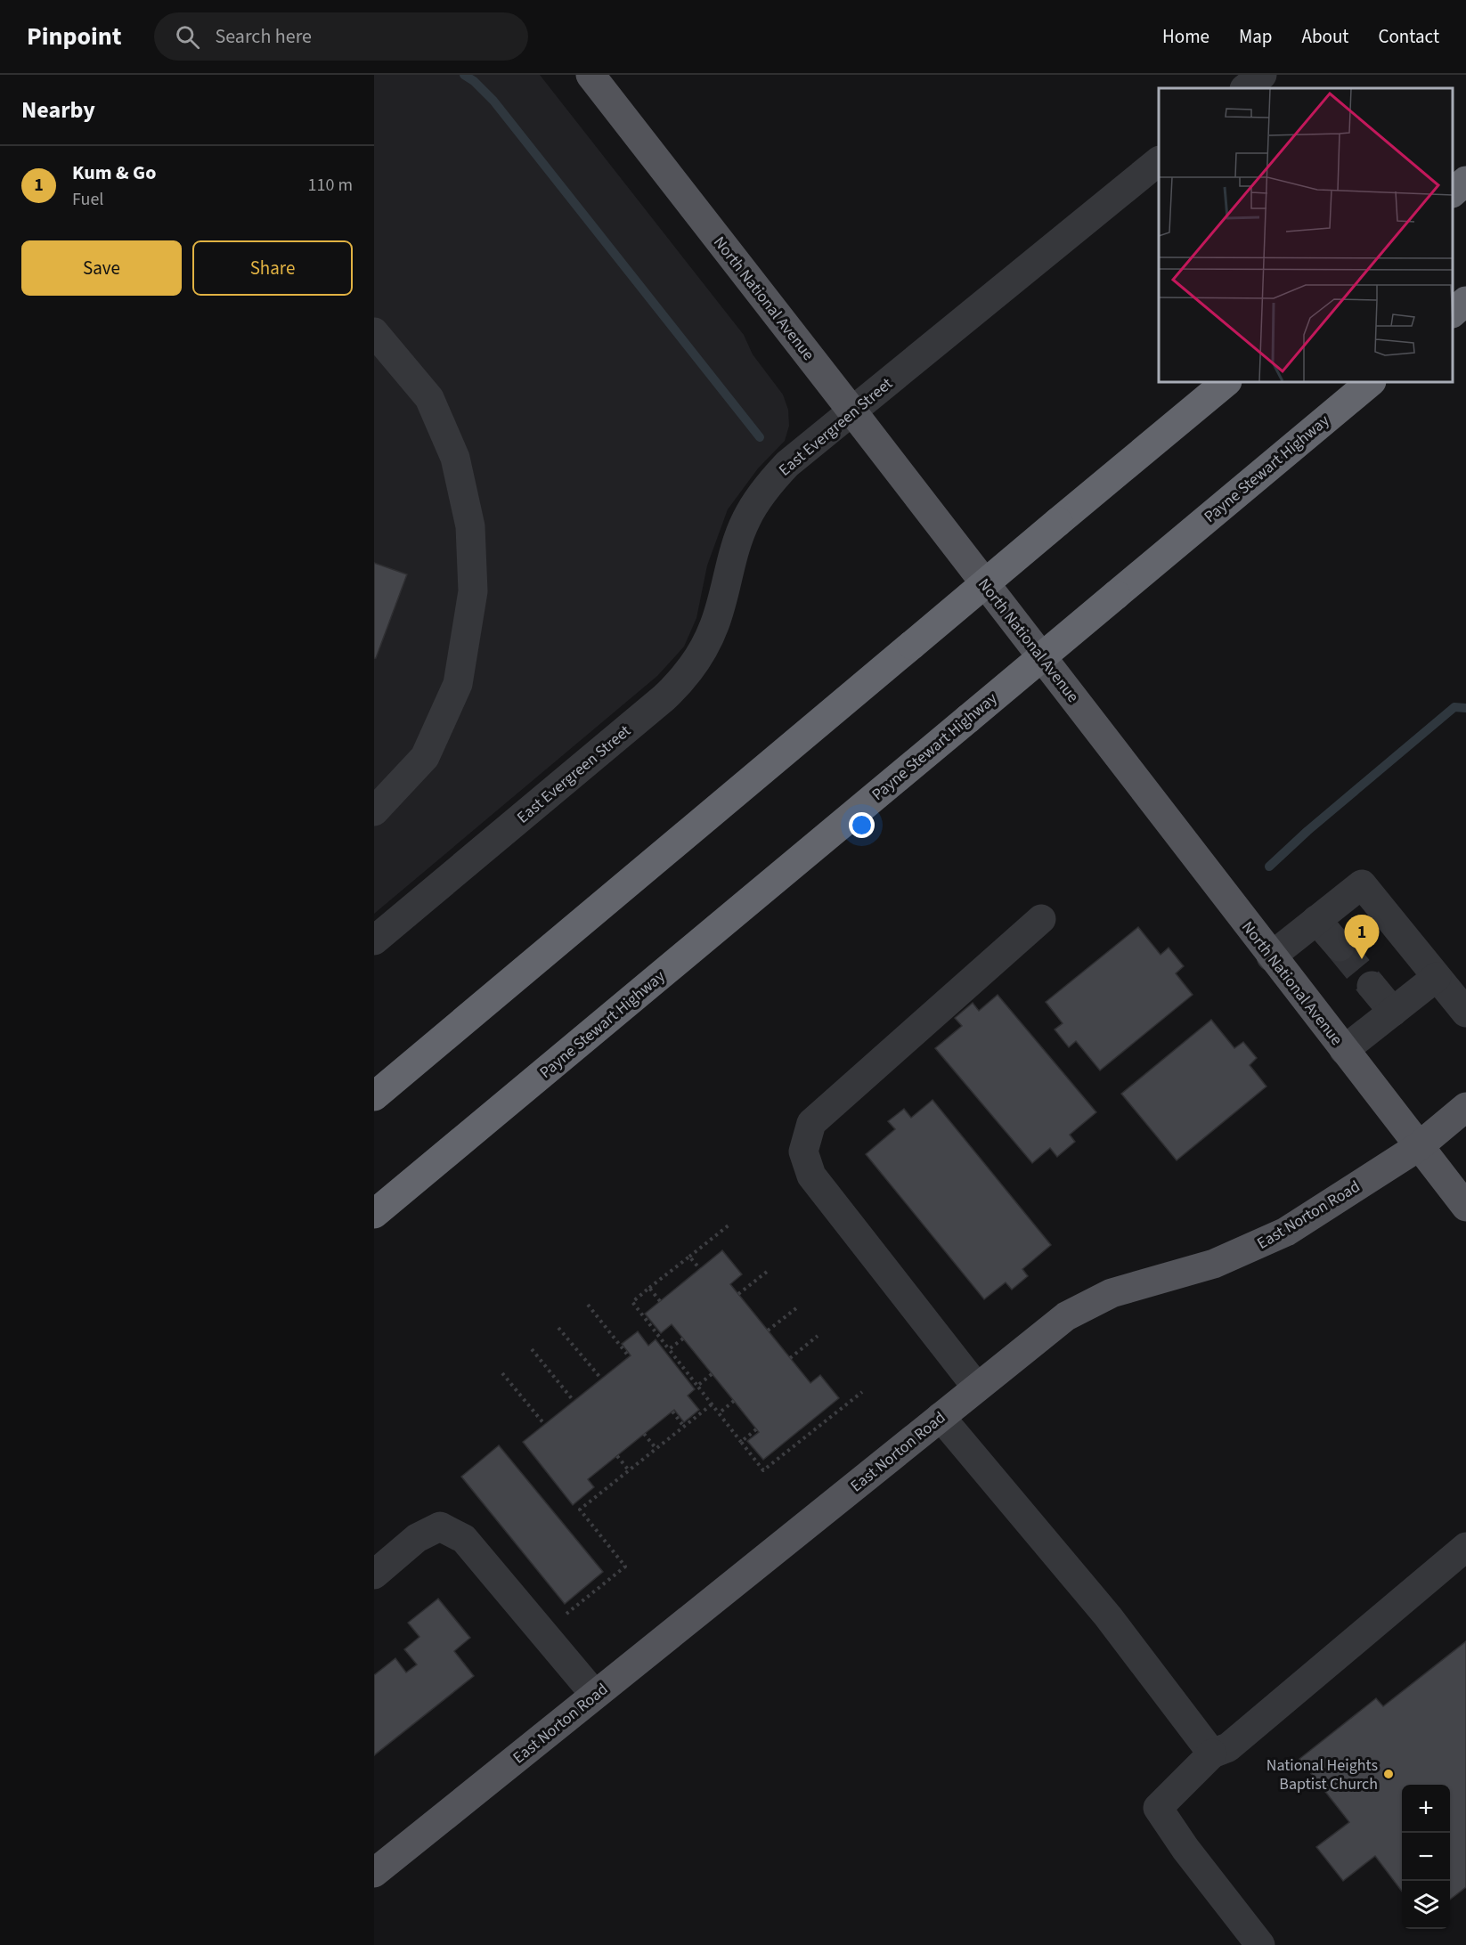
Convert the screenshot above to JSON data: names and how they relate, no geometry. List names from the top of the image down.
{
  "streets": {
    "highway": ["Payne Stewart Highway"],
    "main road": ["North National Avenue", "East Norton Road"],
    "street": ["East Evergreen Street"]
  },
  "crossings": [
    ["North National Avenue", "East Evergreen Street"],
    ["North National Avenue", "East Norton Road"]
  ],
  "places": ["National Heights Baptist Church"],
  "page": {
    "header": "Pinpoint",
    "search": "Search here",
    "nav": [
      "Home",
      "Map",
      "About",
      "Contact"
    ],
    "heading": "Nearby",
    "list": [
      {
        "mark": "1",
        "name": "Kum & Go",
        "note": "Fuel",
        "value": "110 m"
      }
    ],
    "buttons": ["Save", "Share"],
    "pins": "1",
    "map_buttons": ["+", "−"]
  }
}
